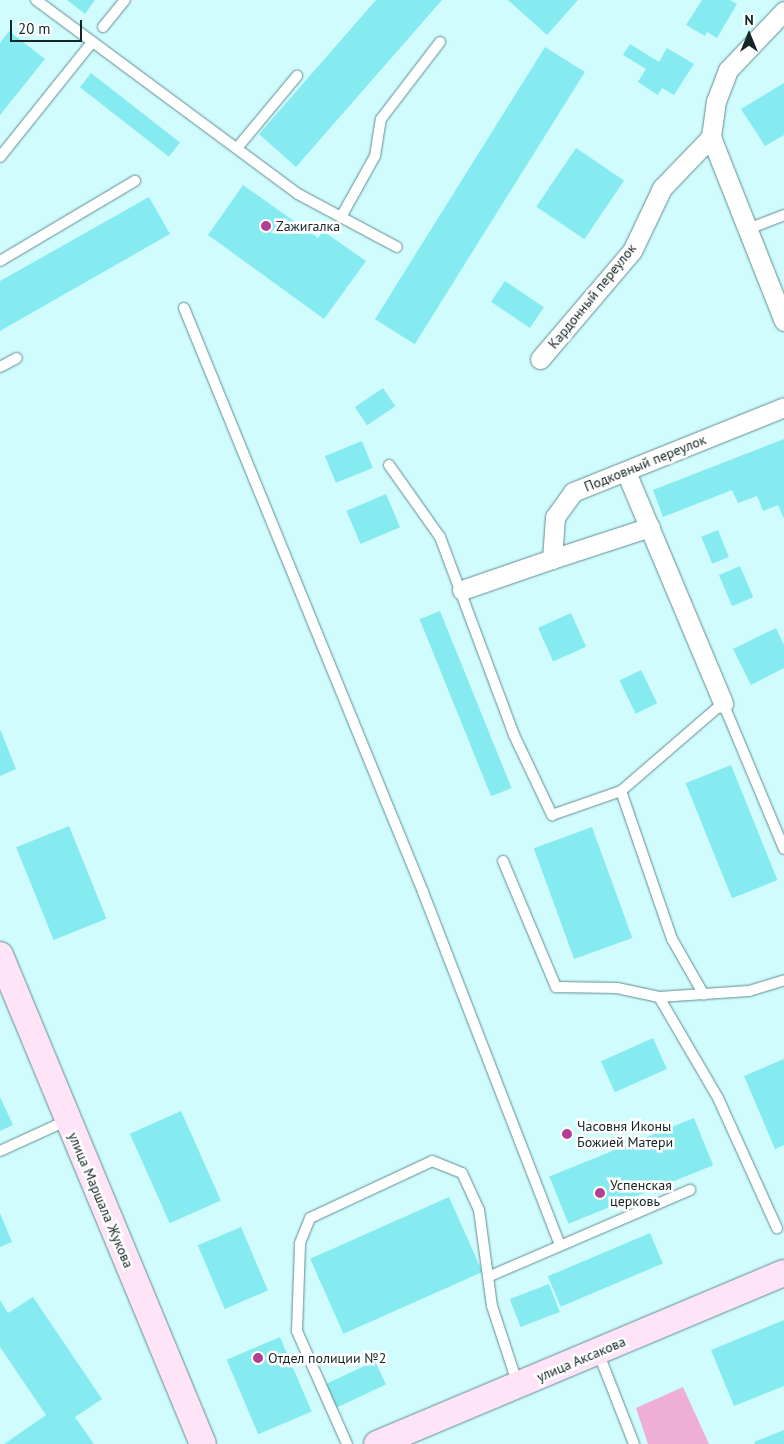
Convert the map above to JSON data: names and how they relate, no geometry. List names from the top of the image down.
{
  "streets": {
    "main road": ["улица Маршала Жукова", "улица Аксакова"],
    "street": ["Кардонный переулок", "Подковный переулок"]
  },
  "places": [
    "Zажигалка",
    "Часовня Иконы Божией Матери",
    "Успенская церковь",
    "Отдел полиции №2"
  ],
  "scale_bar": "20 m",
  "north": "top"
}
